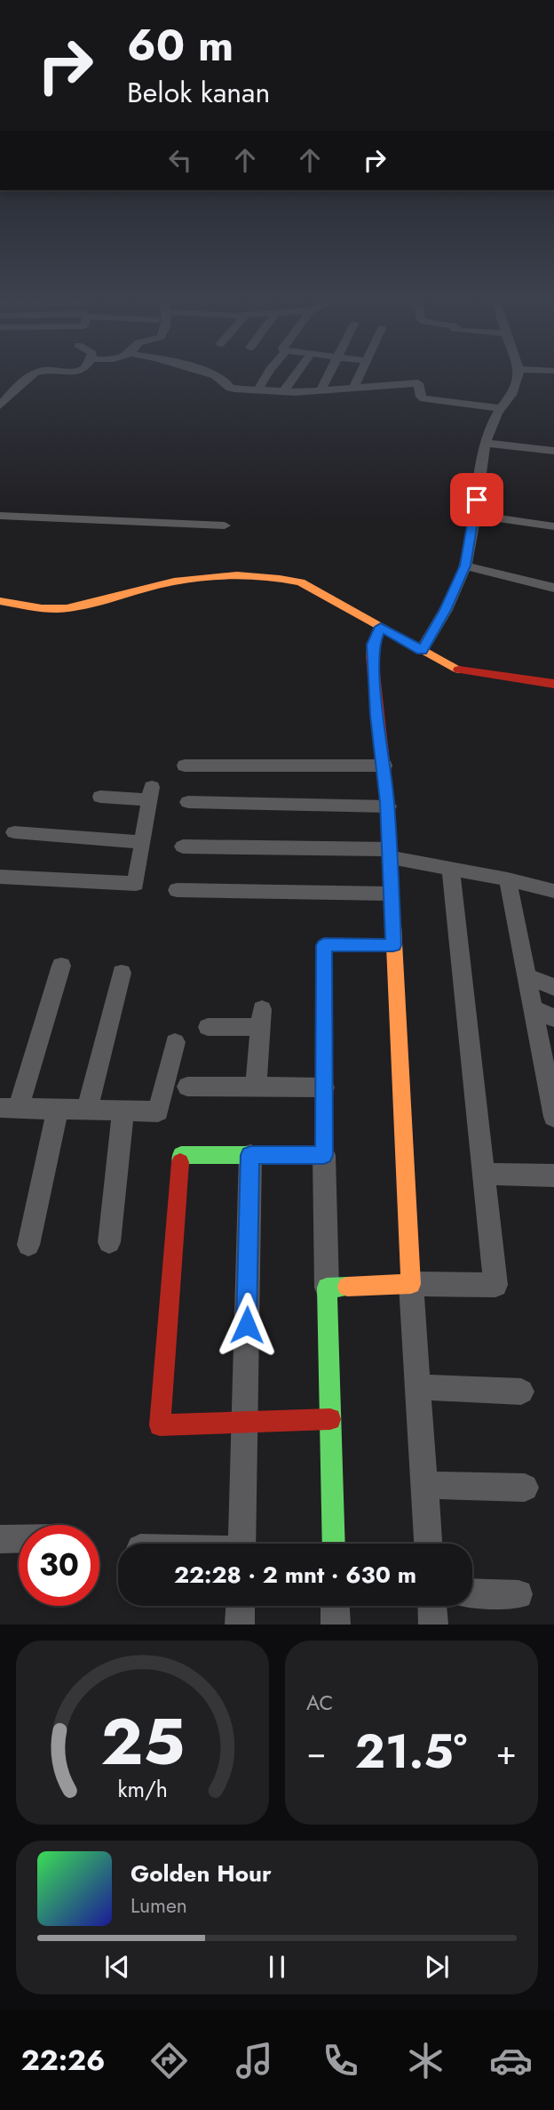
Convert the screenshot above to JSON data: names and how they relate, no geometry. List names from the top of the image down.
{
  "page": {
    "turn": ["60 m", "Belok kanan"],
    "limit": "30",
    "trip": "22:28 · 2 mnt · 630 m",
    "tile": "AC",
    "heat": ["−", "21.5°", "+"],
    "song": ["Golden Hour", "Lumen"],
    "tabs": "22:26",
    "gauge": ["25", "km/h"]
  }
}
